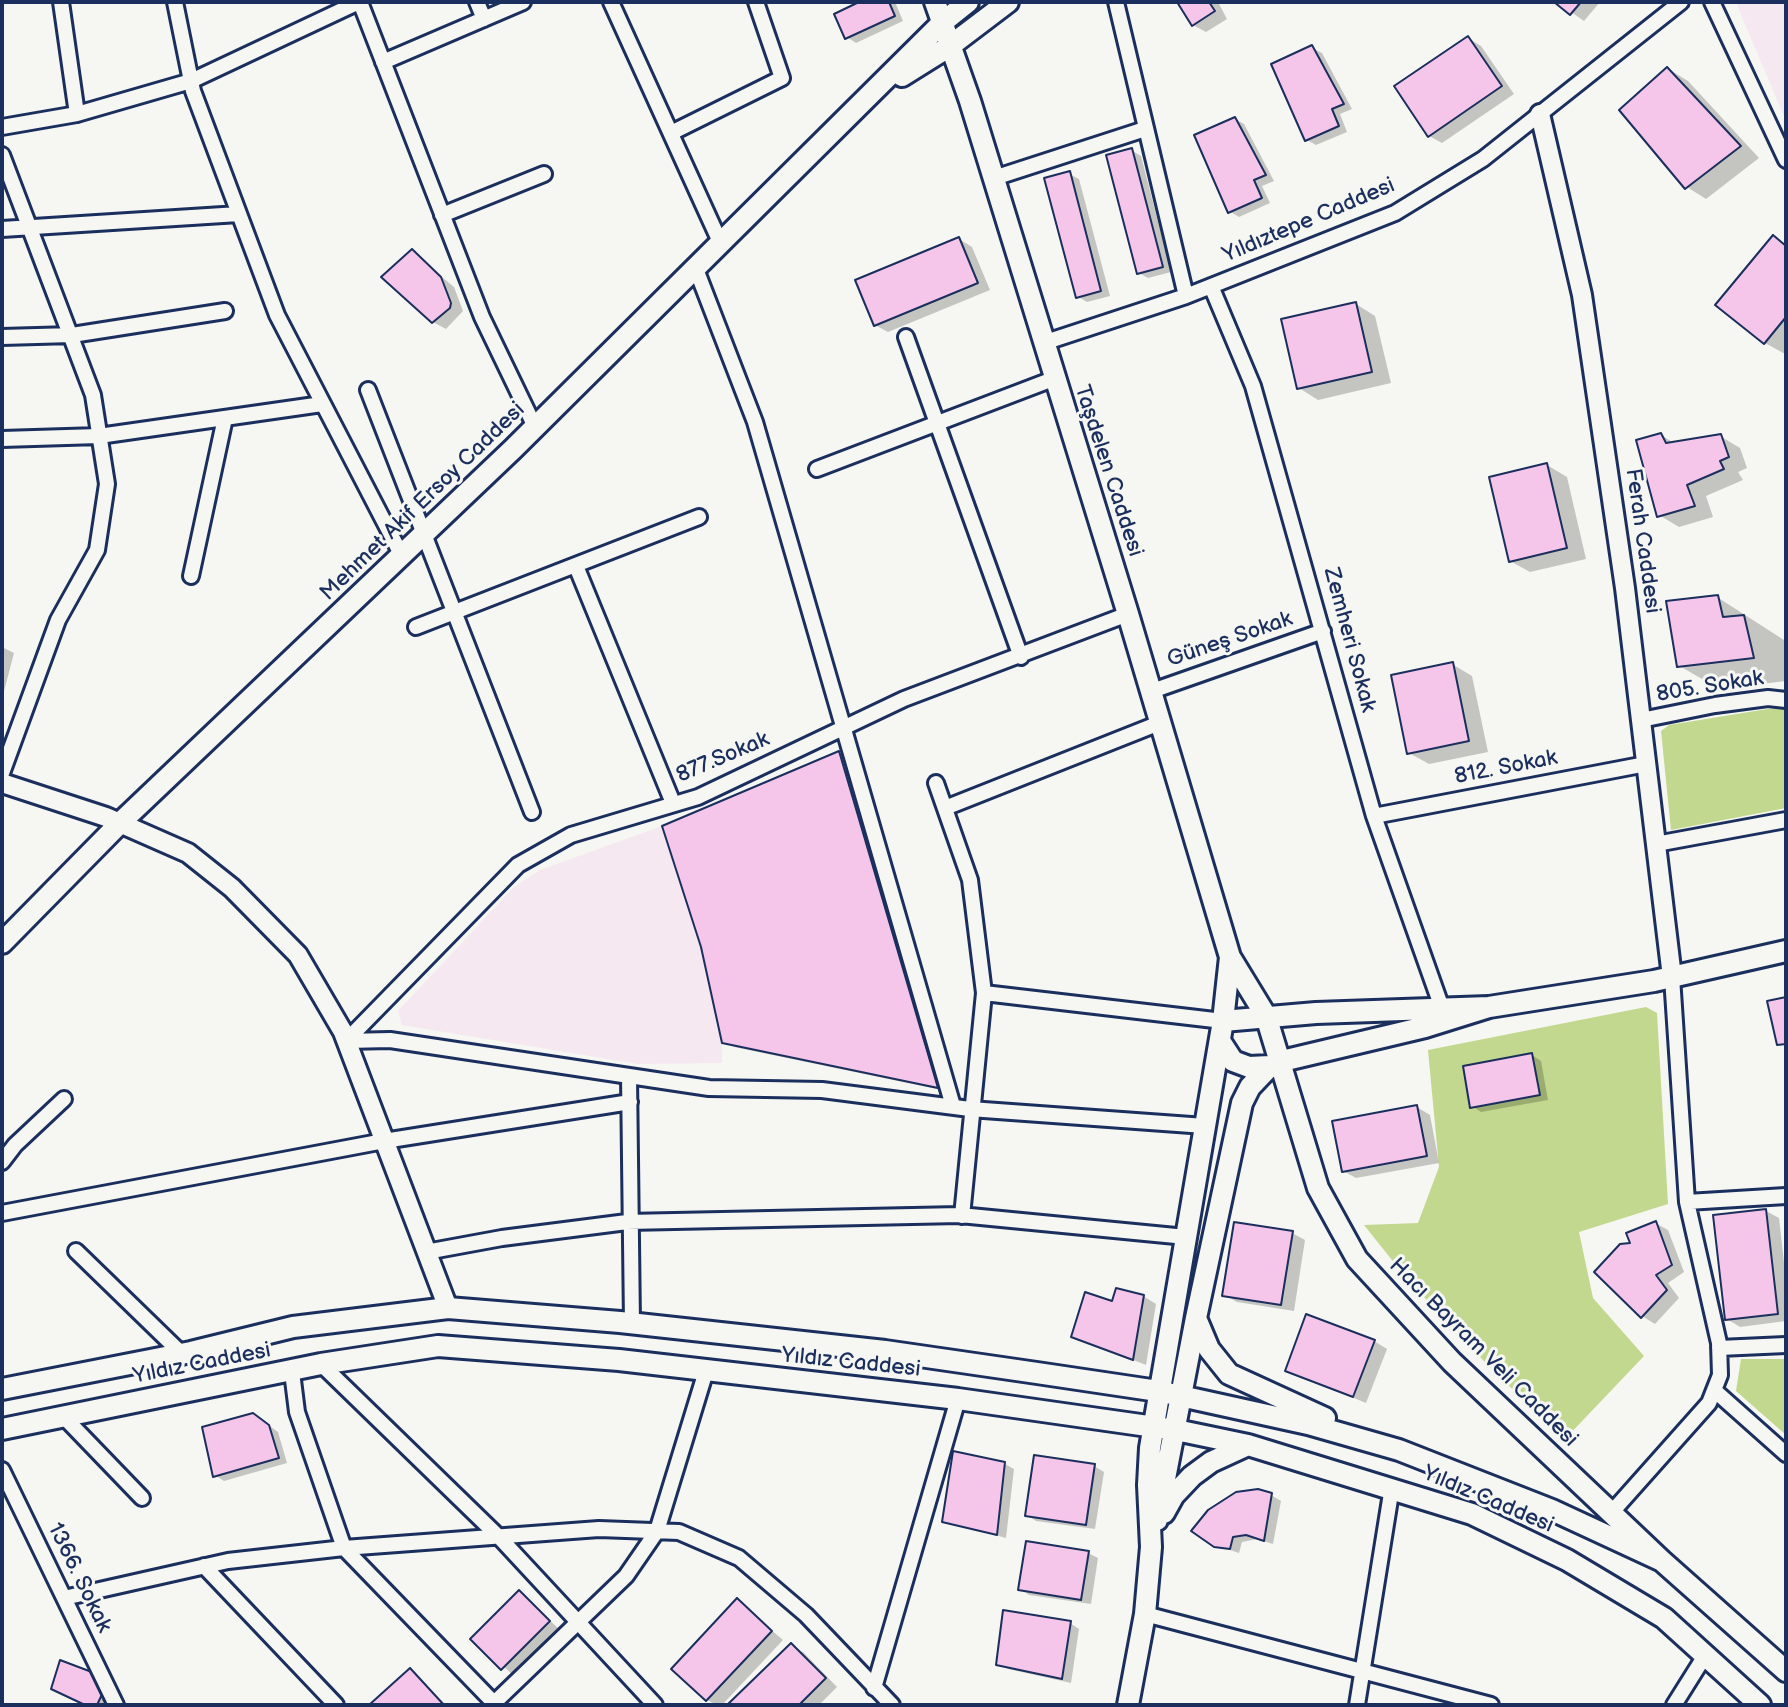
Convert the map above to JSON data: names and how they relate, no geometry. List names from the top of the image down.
{
  "streets": {
    "main road": [
      "Taşdelen Caddesi",
      "Mehmet Akif Ersoy Caddesi",
      "Hacı Bayram Veli Caddesi",
      "Yıldız Caddesi"
    ],
    "street": [
      "Yıldıztepe Caddesi",
      "Ferah Caddesi",
      "Güneş Sokak",
      "Zemheri Sokak",
      "805. Sokak",
      "877.Sokak",
      "812. Sokak",
      "1366. Sokak"
    ]
  },
  "crossings": [
    ["Yıldıztepe Caddesi", "Taşdelen Caddesi"],
    ["Yıldıztepe Caddesi", "Ferah Caddesi"],
    ["Yıldıztepe Caddesi", "Zemheri Sokak"],
    ["Taşdelen Caddesi", "Mehmet Akif Ersoy Caddesi"],
    ["Taşdelen Caddesi", "Güneş Sokak"],
    ["Taşdelen Caddesi", "877.Sokak"],
    ["Taşdelen Caddesi", "Hacı Bayram Veli Caddesi"],
    ["Ferah Caddesi", "805. Sokak"],
    ["Ferah Caddesi", "812. Sokak"],
    ["Güneş Sokak", "Zemheri Sokak"],
    ["Zemheri Sokak", "812. Sokak"],
    ["Hacı Bayram Veli Caddesi", "Yıldız Caddesi"]
  ]
}
